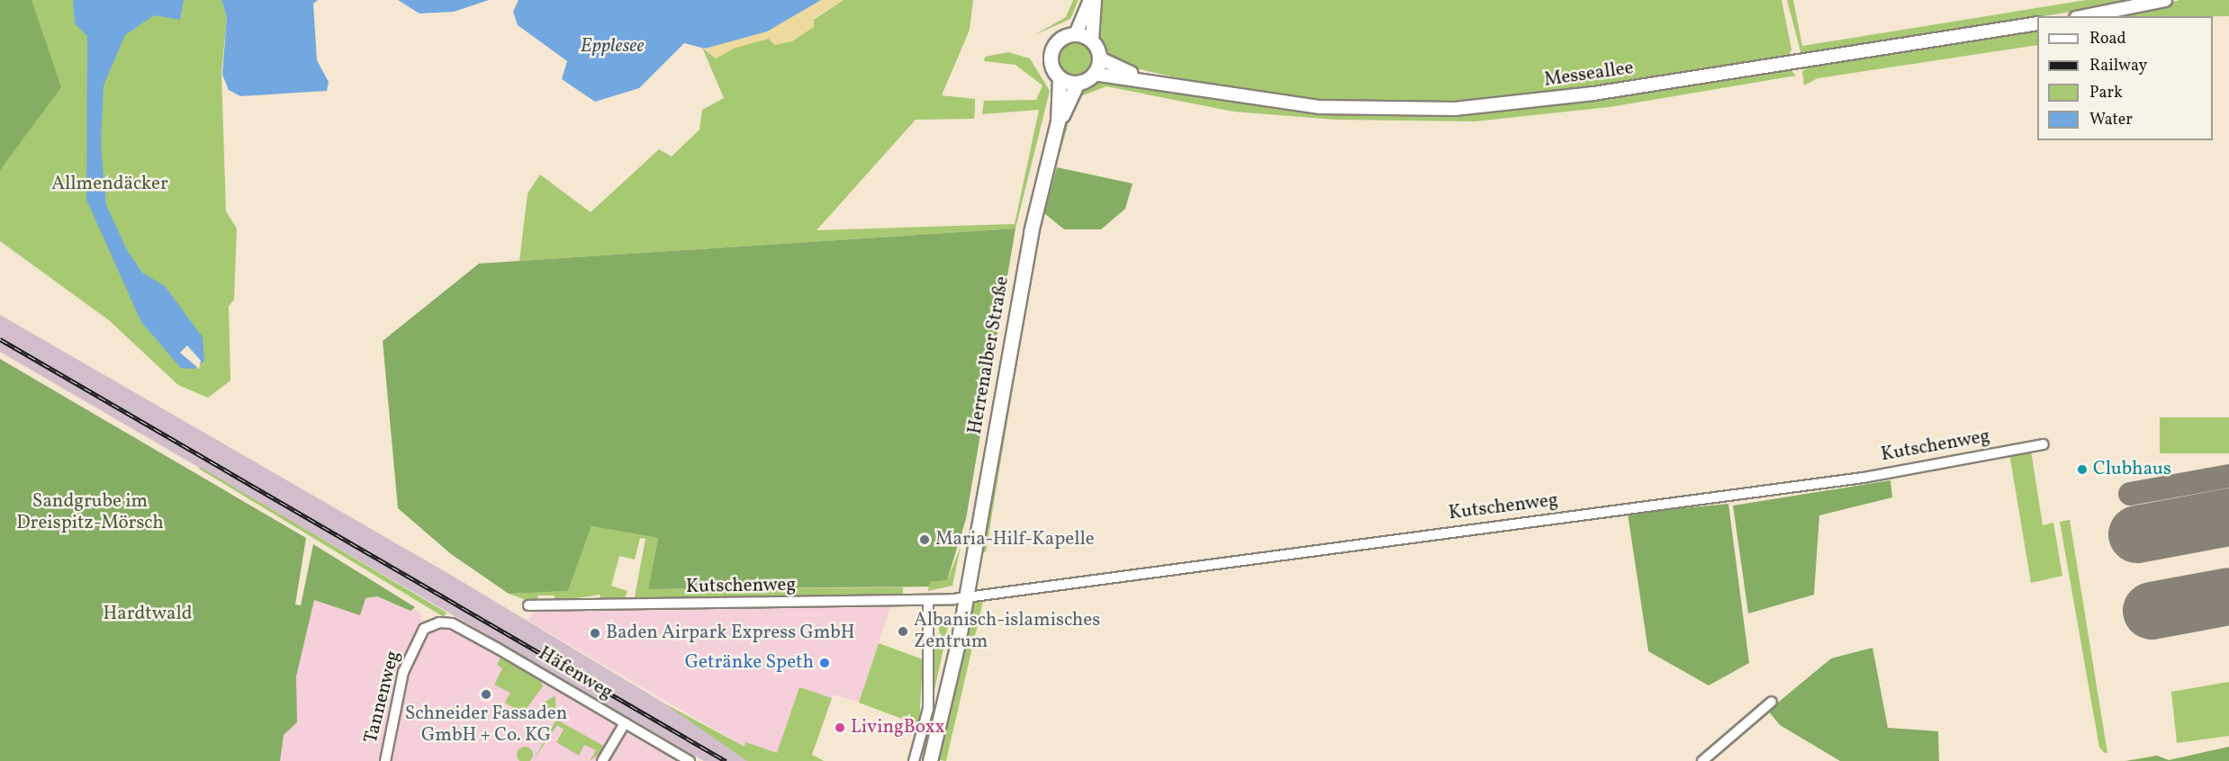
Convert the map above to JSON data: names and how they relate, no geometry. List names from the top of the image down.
{
  "streets": {
    "main road": ["Herrenalber Straße"],
    "street": [
      "Messeallee",
      "Kutschenweg",
      "Häfenweg",
      "Tannenweg"
    ]
  },
  "crossings": [
    ["Messeallee", "Herrenalber Straße"],
    ["Herrenalber Straße", "Kutschenweg"],
    ["Häfenweg", "Tannenweg"]
  ],
  "water": ["Epplesee"],
  "parks": ["Allmendäcker", "Sandgrube im Dreispitz-Mörsch", "Hardtwald"],
  "places": [
    "Clubhaus",
    "Maria-Hilf-Kapelle",
    "Albanisch-islamisches Zentrum",
    "Baden Airpark Express GmbH",
    "Getränke Speth",
    "Schneider Fassaden GmbH + Co. KG",
    "LivingBoxx"
  ],
  "legend": [
    "Road",
    "Railway",
    "Park",
    "Water"
  ]
}
